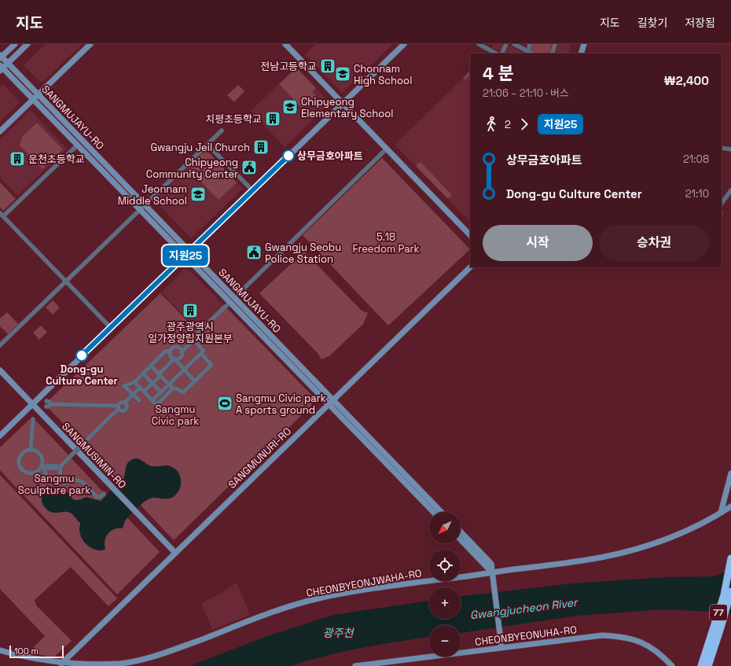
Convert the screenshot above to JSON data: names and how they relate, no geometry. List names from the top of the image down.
{
  "streets": {
    "highway": ["77"],
    "street": [
      "SANGMUJAYU-RO",
      "SANGMUSIMIN-RO",
      "SANGMUNURI-RO",
      "CHEONBYEONJWAHA-RO",
      "CHEONBYEONUHA-RO"
    ]
  },
  "crossings": [
    ["SANGMUJAYU-RO", "SANGMUNURI-RO"],
    ["SANGMUSIMIN-RO", "SANGMUNURI-RO"],
    ["SANGMUNURI-RO", "CHEONBYEONJWAHA-RO"]
  ],
  "water": ["Gwangjucheon River", "광주천"],
  "parks": ["5.18 Freedom Park", "Sangmu Civic park", "Sangmu Sculpture park"],
  "places": {
    "building": [
      "전남고등학교",
      "치평초등학교",
      "Gwangju Jeil Church",
      "운천초등학교",
      "광주광역시 일가정양립지원본부"
    ],
    "school or university": ["Chonnam High School", "Chipyeong Elementary School", "Jeonnam Middle School"],
    "other": ["상무금호아파트", "Dong-gu Culture Center"],
    "public building": ["Chipyeong Community Center", "Gwangju Seobu Police Station"],
    "sports": ["Sangmu Civic park A sports ground"]
  },
  "lines": ["bus line 지원25"],
  "scale_bar": "100 m",
  "north": "bottom left",
  "page": {
    "header": "지도",
    "nav": ["지도", "길찾기", "저장됨"],
    "on_map": "지원25",
    "heading": ["4 분", "21:06 – 21:10 · 버스", "₩2,400"],
    "legs": ["2", "지원25"],
    "list": [
      {
        "name": "상무금호아파트",
        "value": "21:08"
      },
      {
        "name": "Dong-gu Culture Center",
        "value": "21:10"
      }
    ],
    "buttons": ["시작", "승차권"],
    "map_buttons": ["+", "−"],
    "scale": "100 m"
  }
}
